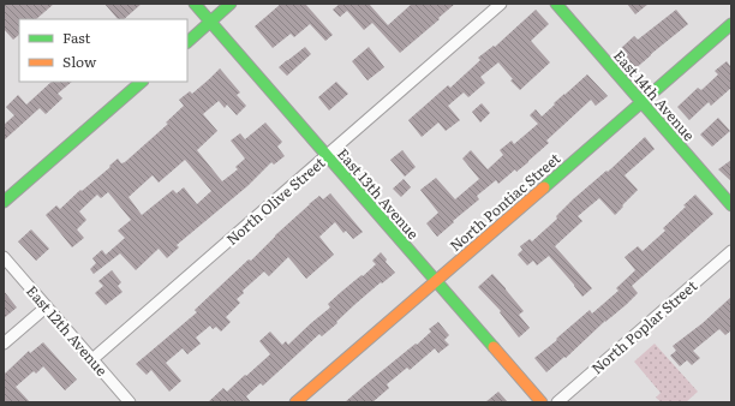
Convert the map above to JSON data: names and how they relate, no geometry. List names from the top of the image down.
{
  "streets": {
    "street": [
      "East 14th Avenue",
      "East 13th Avenue",
      "North Olive Street",
      "North Pontiac Street",
      "North Poplar Street",
      "East 12th Avenue"
    ]
  },
  "crossings": [
    ["East 14th Avenue", "North Pontiac Street"],
    ["East 13th Avenue", "North Olive Street"],
    ["East 13th Avenue", "North Pontiac Street"],
    ["North Olive Street", "East 12th Avenue"]
  ],
  "legend": ["Fast", "Slow"]
}
